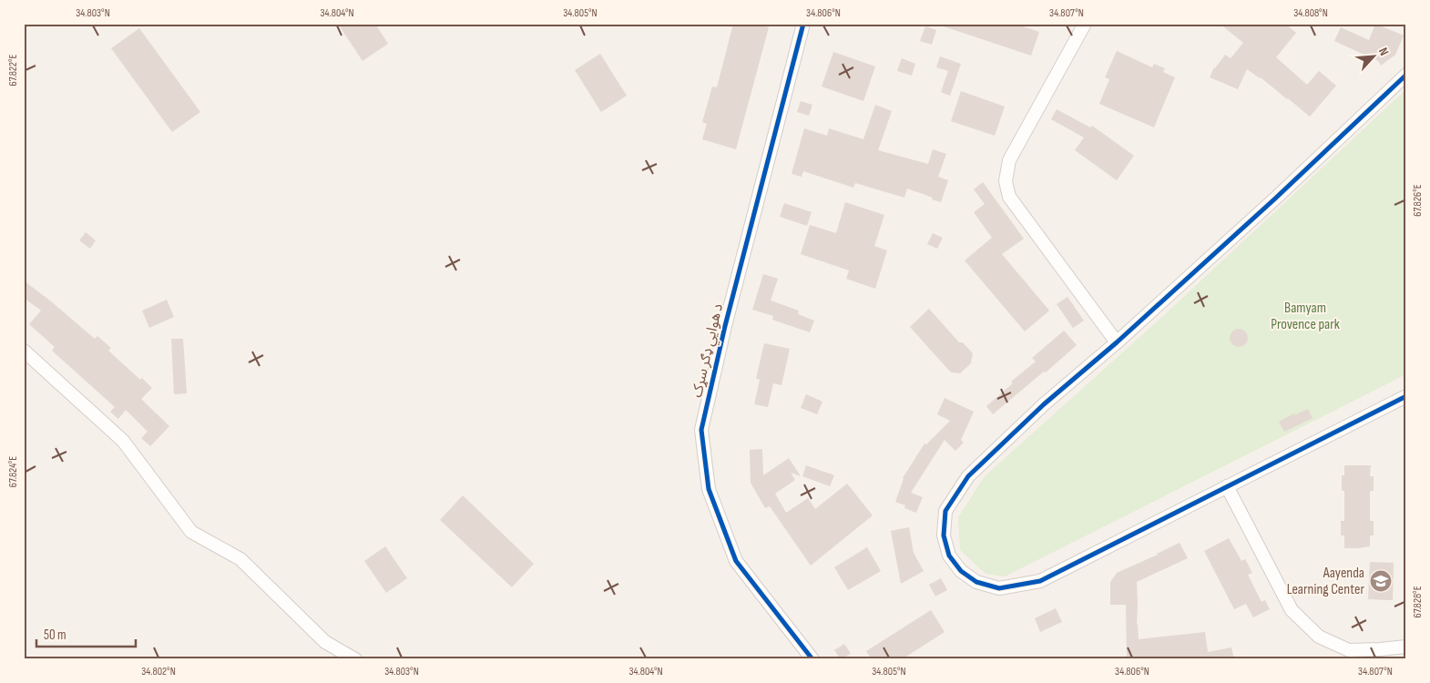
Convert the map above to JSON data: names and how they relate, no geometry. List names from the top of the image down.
{
  "streets": {
    "street": ["د هوايي ډګر سړک"]
  },
  "parks": ["Bamyam Provence park"],
  "places": {
    "school or university": ["Aayenda Learning Center"]
  },
  "scale_bar": "50 m",
  "north": "top right",
  "coordinates": [
    "34.803°N",
    "34.804°N",
    "34.805°N",
    "34.806°N",
    "34.807°N",
    "34.808°N",
    "67.822°E",
    "67.826°E",
    "67.824°E",
    "67.828°E",
    "34.802°N"
  ]
}
